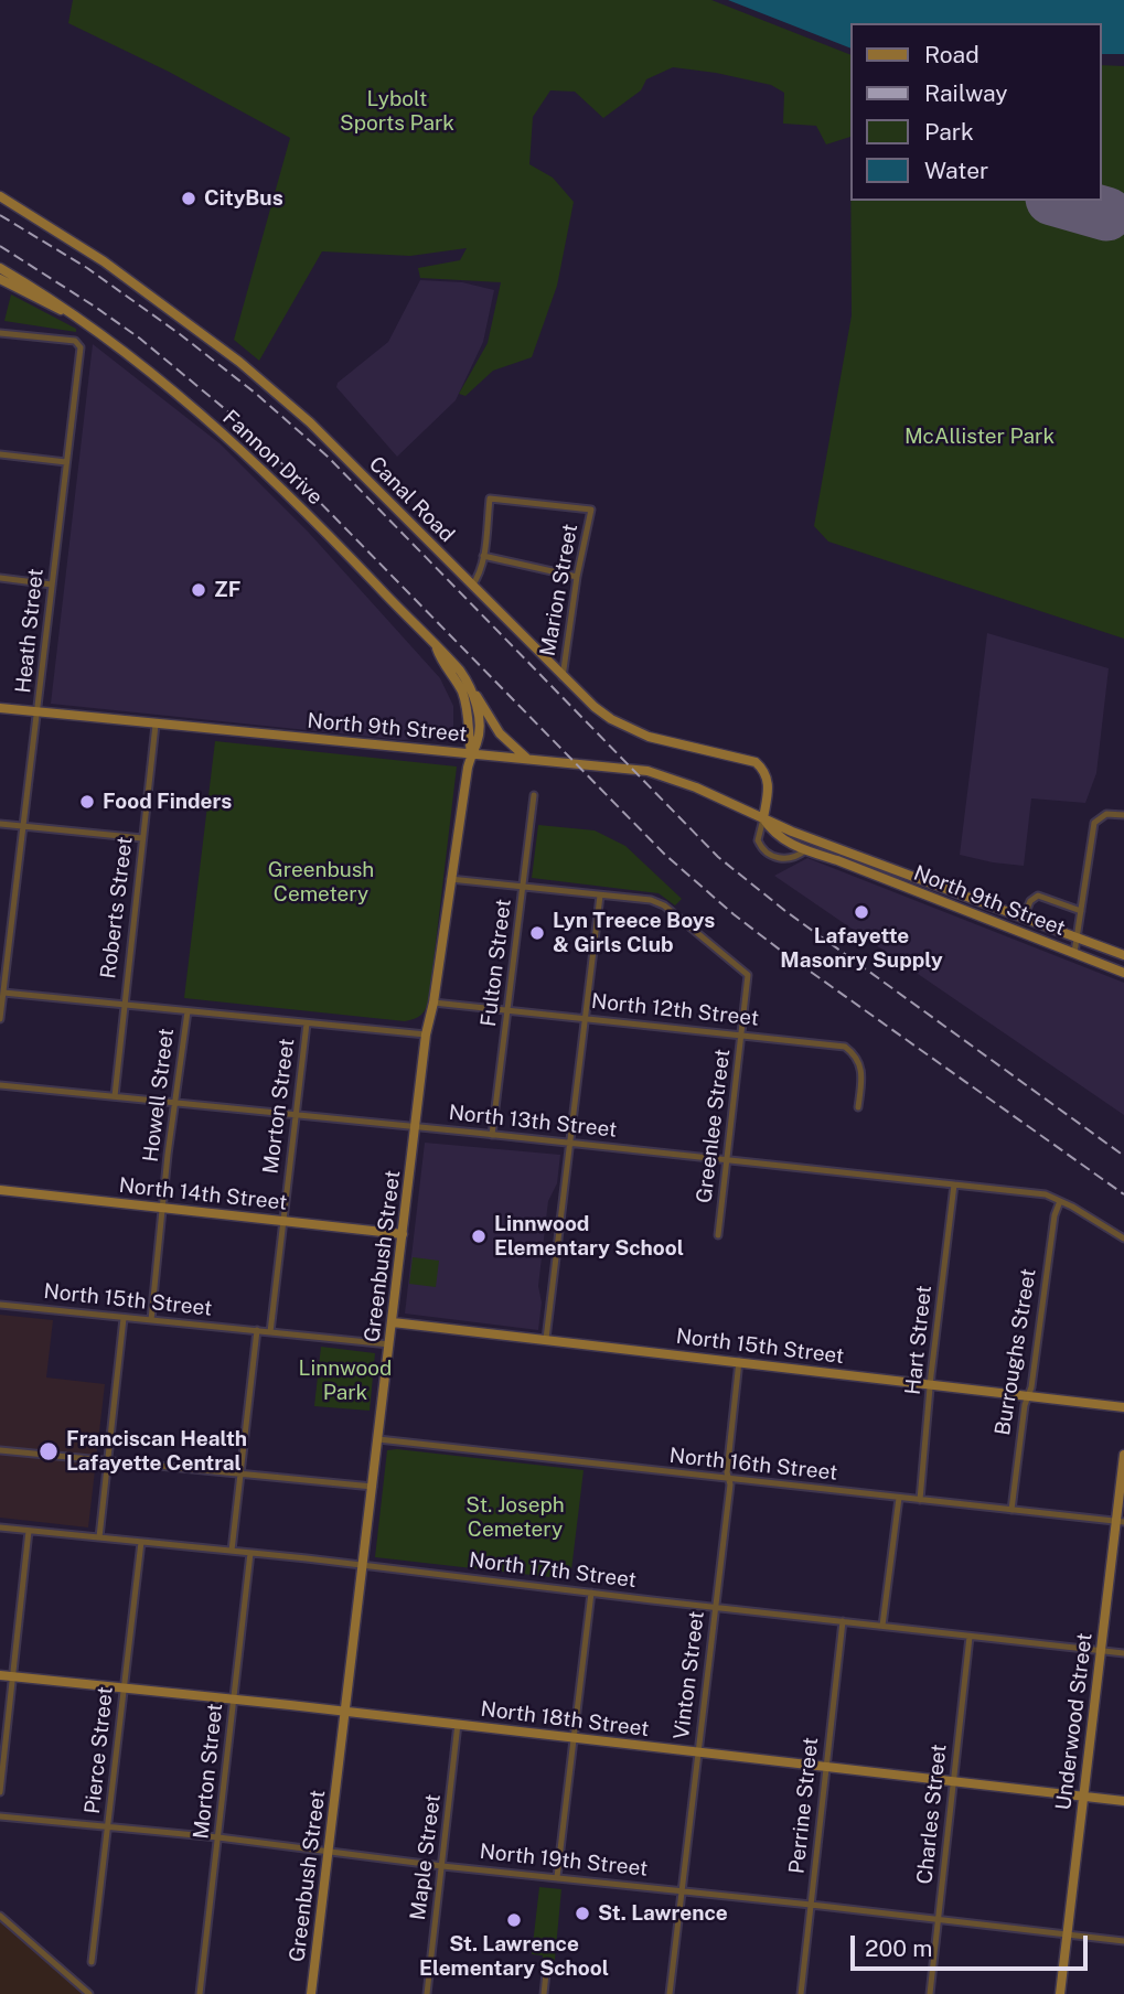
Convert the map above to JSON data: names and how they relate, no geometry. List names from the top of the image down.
{
  "streets": {
    "main road": [
      "Fannon Drive",
      "Canal Road",
      "North 9th Street",
      "North 14th Street",
      "Greenbush Street",
      "North 15th Street",
      "North 18th Street",
      "Underwood Street"
    ],
    "street": [
      "Marion Street",
      "Heath Street",
      "Roberts Street",
      "Fulton Street",
      "North 12th Street",
      "Howell Street",
      "Morton Street",
      "North 13th Street",
      "Greenlee Street",
      "Hart Street",
      "Burroughs Street",
      "North 16th Street",
      "North 17th Street",
      "Vinton Street",
      "Pierce Street",
      "Perrine Street",
      "Charles Street",
      "Maple Street",
      "North 19th Street"
    ]
  },
  "crossings": [
    ["Fannon Drive", "North 9th Street"],
    ["Fannon Drive", "Greenbush Street"],
    ["Canal Road", "Marion Street"],
    ["Canal Road", "North 9th Street"],
    ["Heath Street", "North 9th Street"],
    ["North 9th Street", "Roberts Street"],
    ["North 9th Street", "Greenbush Street"],
    ["Roberts Street", "North 13th Street"],
    ["Fulton Street", "North 12th Street"],
    ["Fulton Street", "North 13th Street"],
    ["North 12th Street", "Greenlee Street"],
    ["North 12th Street", "Greenbush Street"],
    ["Howell Street", "North 13th Street"],
    ["Howell Street", "North 14th Street"],
    ["Howell Street", "North 15th Street"],
    ["Morton Street", "North 13th Street"],
    ["Morton Street", "North 14th Street"],
    ["Morton Street", "North 15th Street"],
    ["Morton Street", "North 17th Street"],
    ["Morton Street", "North 18th Street"],
    ["Morton Street", "North 19th Street"],
    ["North 13th Street", "Greenlee Street"],
    ["North 13th Street", "Greenbush Street"],
    ["North 13th Street", "Hart Street"],
    ["North 13th Street", "Burroughs Street"],
    ["North 14th Street", "Greenbush Street"],
    ["Greenbush Street", "North 15th Street"],
    ["Greenbush Street", "North 16th Street"],
    ["Greenbush Street", "North 17th Street"],
    ["Greenbush Street", "North 18th Street"],
    ["Greenbush Street", "North 19th Street"],
    ["North 15th Street", "Hart Street"],
    ["North 15th Street", "Burroughs Street"],
    ["North 15th Street", "Vinton Street"],
    ["Hart Street", "North 16th Street"],
    ["Burroughs Street", "North 16th Street"],
    ["North 16th Street", "Vinton Street"],
    ["North 16th Street", "Underwood Street"],
    ["North 17th Street", "Vinton Street"],
    ["North 17th Street", "Underwood Street"],
    ["North 17th Street", "Pierce Street"],
    ["North 17th Street", "Perrine Street"],
    ["North 17th Street", "Charles Street"],
    ["Vinton Street", "North 18th Street"],
    ["Vinton Street", "North 19th Street"],
    ["North 18th Street", "Underwood Street"],
    ["North 18th Street", "Pierce Street"],
    ["North 18th Street", "Perrine Street"],
    ["North 18th Street", "Charles Street"],
    ["North 18th Street", "Maple Street"],
    ["Underwood Street", "North 19th Street"],
    ["Pierce Street", "North 19th Street"],
    ["Perrine Street", "North 19th Street"],
    ["Charles Street", "North 19th Street"],
    ["Maple Street", "North 19th Street"]
  ],
  "parks": [
    "Lybolt Sports Park",
    "McAllister Park",
    "Greenbush Cemetery",
    "Linnwood Park",
    "St. Joseph Cemetery"
  ],
  "places": [
    "CityBus",
    "ZF",
    "Food Finders",
    "Lafayette Masonry Supply",
    "Lyn Treece Boys & Girls Club",
    "Linnwood Elementary School",
    "Franciscan Health Lafayette Central",
    "St. Lawrence",
    "St. Lawrence Elementary School"
  ],
  "legend": [
    "Road",
    "Railway",
    "Park",
    "Water"
  ],
  "scale_bar": "200 m"
}
